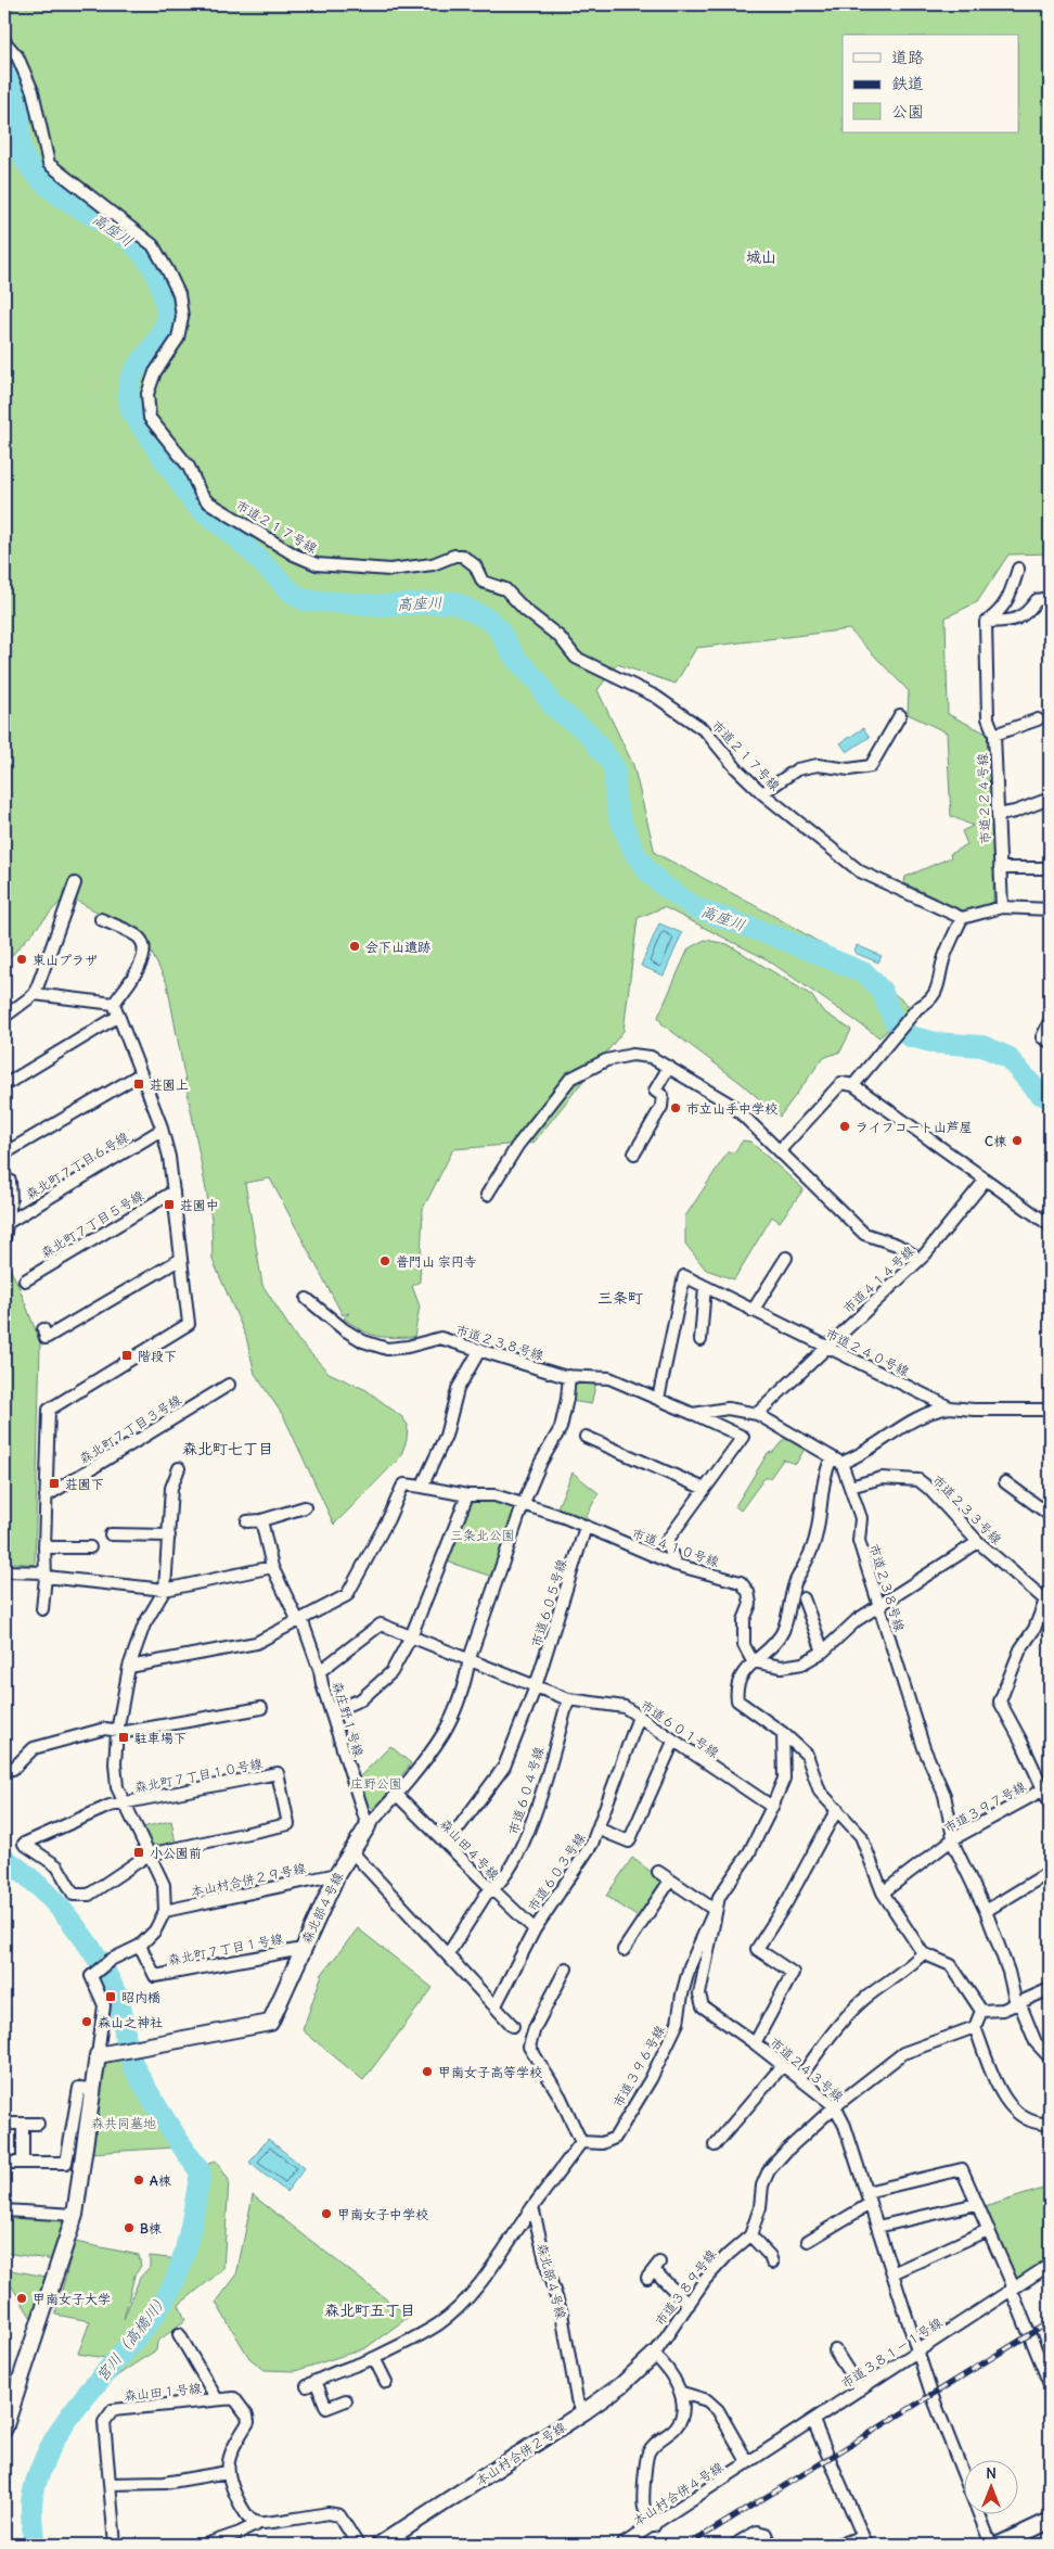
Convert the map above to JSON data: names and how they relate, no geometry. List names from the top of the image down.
{
  "streets": {
    "street": [
      "市道２１７号線",
      "市道２２４号線",
      "森北町７丁目６号線",
      "森北町７丁目５号線",
      "市道４１４号線",
      "市道２３８号線",
      "市道２４０号線",
      "森北町７丁目３号線",
      "市道２３３号線",
      "市道４１０号線",
      "市道６０５号線",
      "森庄野１号線",
      "市道６０１号線",
      "森北町７丁目１０号線",
      "市道６０４号線",
      "市道３９７号線",
      "森山田４号線",
      "市道６０３号線",
      "本山村合併２９号線",
      "森北部４号線",
      "森北町７丁目１号線",
      "市道３９６号線",
      "市道２４３号線",
      "市道３８９号線",
      "市道３８１－１号線",
      "森山田１号線",
      "本山村合併２号線",
      "本山村合併４号線"
    ]
  },
  "crossings": [
    ["市道４１４号線", "市道２４０号線"],
    ["市道２３８号線", "市道２４０号線"],
    ["市道２３８号線", "市道２３３号線"],
    ["市道２３８号線", "市道３９７号線"],
    ["市道４１０号線", "市道６０５号線"],
    ["市道６０５号線", "市道６０１号線"],
    ["市道６０５号線", "森山田４号線"],
    ["森庄野１号線", "市道６０１号線"],
    ["森庄野１号線", "森北部４号線"],
    ["市道６０１号線", "市道６０４号線"],
    ["市道６０１号線", "市道６０３号線"],
    ["市道６０１号線", "市道２４３号線"],
    ["市道６０４号線", "森山田４号線"],
    ["本山村合併２９号線", "森北部４号線"],
    ["森北部４号線", "森北町７丁目１号線"],
    ["森北部４号線", "本山村合併２号線"],
    ["市道３９６号線", "市道２４３号線"],
    ["市道２４３号線", "市道３８１－１号線"],
    ["市道３８９号線", "本山村合併２号線"],
    ["市道３８１－１号線", "本山村合併４号線"]
  ],
  "districts": [
    "城山",
    "三条町",
    "森北町七丁目",
    "森北町五丁目"
  ],
  "water": ["高座川", "宮川（高橋川）"],
  "parks": ["三条北公園", "庄野公園", "森共同墓地"],
  "places": {
    "other": [
      "会下山遺跡",
      "東山プラザ",
      "市立山手中学校",
      "ライフコート山芦屋",
      "C棟",
      "普門山 宗円寺",
      "森山之神社",
      "甲南女子高等学校",
      "A棟",
      "甲南女子中学校",
      "B棟",
      "甲南女子大学"
    ],
    "transit": [
      "荘園上",
      "荘園中",
      "階段下",
      "荘園下",
      "駐車場下",
      "小公園前",
      "昭内橋"
    ]
  },
  "legend": ["道路", "鉄道", "公園"],
  "north": "top"
}
